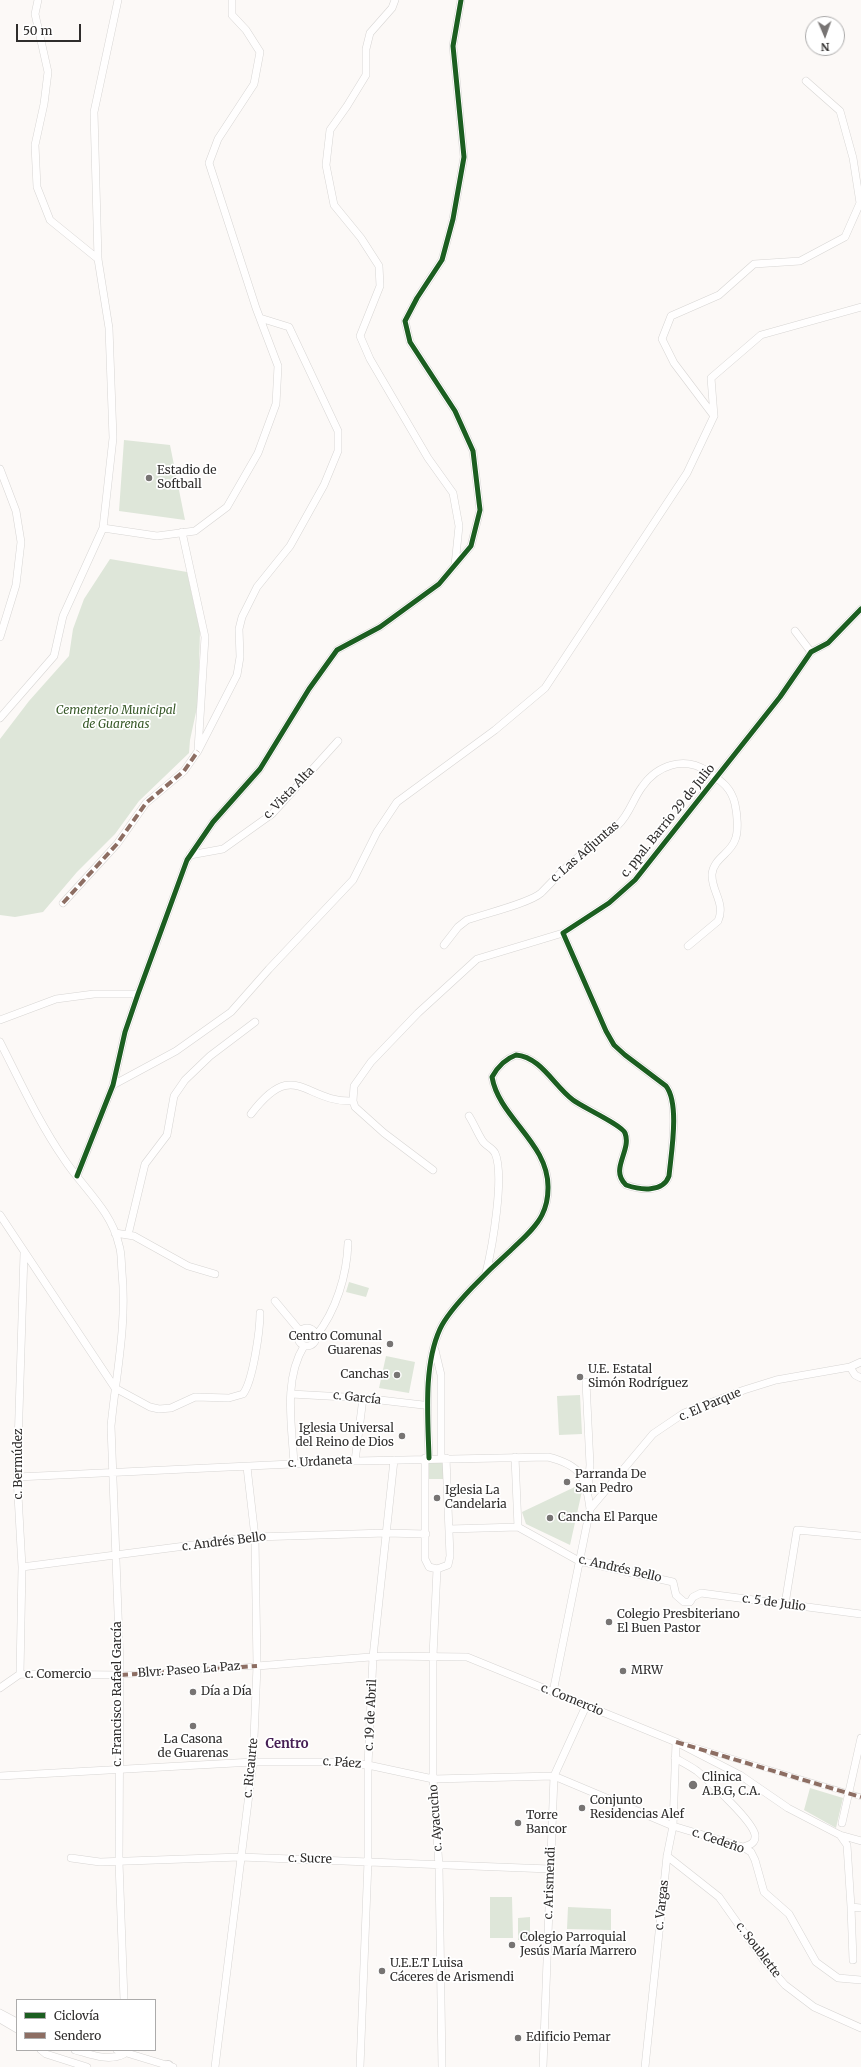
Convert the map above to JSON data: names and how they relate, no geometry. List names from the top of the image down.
{
  "streets": {
    "street": [
      "c. Vista Alta",
      "c. ppal. Barrio 29 de Julio",
      "c. Las Adjuntas",
      "c. García",
      "c. El Parque",
      "c. Urdaneta",
      "c. Bermúdez",
      "c. Andrés Bello",
      "c. 5 de Julio",
      "Blvr. Paseo La Paz",
      "c. Comercio",
      "c. Francisco Rafael García",
      "c. 19 de Abril",
      "c. Páez",
      "c. Ricaurte",
      "c. Ayacucho",
      "c. Cedeño",
      "c. Sucre",
      "c. Arismendi",
      "c. Vargas",
      "c. Soublette"
    ]
  },
  "crossings": [
    ["c. ppal. Barrio 29 de Julio", "c. Las Adjuntas"],
    ["c. El Parque", "c. Urdaneta"],
    ["c. El Parque", "c. Andrés Bello"],
    ["c. El Parque", "c. Comercio"],
    ["c. Urdaneta", "c. Bermúdez"],
    ["c. Urdaneta", "c. Francisco Rafael García"],
    ["c. Urdaneta", "c. 19 de Abril"],
    ["c. Urdaneta", "c. Ricaurte"],
    ["c. Bermúdez", "c. Andrés Bello"],
    ["c. Bermúdez", "c. Comercio"],
    ["c. Andrés Bello", "c. 5 de Julio"],
    ["c. Andrés Bello", "c. Francisco Rafael García"],
    ["c. Andrés Bello", "c. 19 de Abril"],
    ["c. Andrés Bello", "c. Ricaurte"],
    ["Blvr. Paseo La Paz", "c. Comercio"],
    ["Blvr. Paseo La Paz", "c. Francisco Rafael García"],
    ["Blvr. Paseo La Paz", "c. Ricaurte"],
    ["c. Comercio", "c. Francisco Rafael García"],
    ["c. Comercio", "c. 19 de Abril"],
    ["c. Comercio", "c. Ricaurte"],
    ["c. Comercio", "c. Ayacucho"],
    ["c. Comercio", "c. Arismendi"],
    ["c. Comercio", "c. Vargas"],
    ["c. Francisco Rafael García", "c. Páez"],
    ["c. Francisco Rafael García", "c. Sucre"],
    ["c. 19 de Abril", "c. Páez"],
    ["c. 19 de Abril", "c. Sucre"],
    ["c. Páez", "c. Ricaurte"],
    ["c. Páez", "c. Ayacucho"],
    ["c. Páez", "c. Cedeño"],
    ["c. Páez", "c. Arismendi"],
    ["c. Páez", "c. Vargas"],
    ["c. Ricaurte", "c. Sucre"],
    ["c. Ayacucho", "c. Sucre"],
    ["c. Cedeño", "c. Vargas"],
    ["c. Sucre", "c. Arismendi"],
    ["c. Vargas", "c. Soublette"]
  ],
  "districts": ["Centro"],
  "parks": ["Cementerio Municipal de Guarenas"],
  "places": [
    "Estadio de Softball",
    "Centro Comunal Guarenas",
    "Canchas",
    "U.E. Estatal Simón Rodríguez",
    "Iglesia Universal del Reino de Dios",
    "Parranda De San Pedro",
    "Iglesia La Candelaria",
    "Cancha El Parque",
    "Colegio Presbiteriano El Buen Pastor",
    "MRW",
    "Día a Día",
    "La Casona de Guarenas",
    "Clinica A.B.G, C.A.",
    "Conjunto Residencias Alef",
    "Torre Bancor",
    "Colegio Parroquial Jesús María Marrero",
    "U.E.E.T Luisa Cáceres de Arismendi",
    "Edificio Pemar"
  ],
  "legend": ["Ciclovía", "Sendero"],
  "scale_bar": "50 m",
  "north": "bottom"
}
